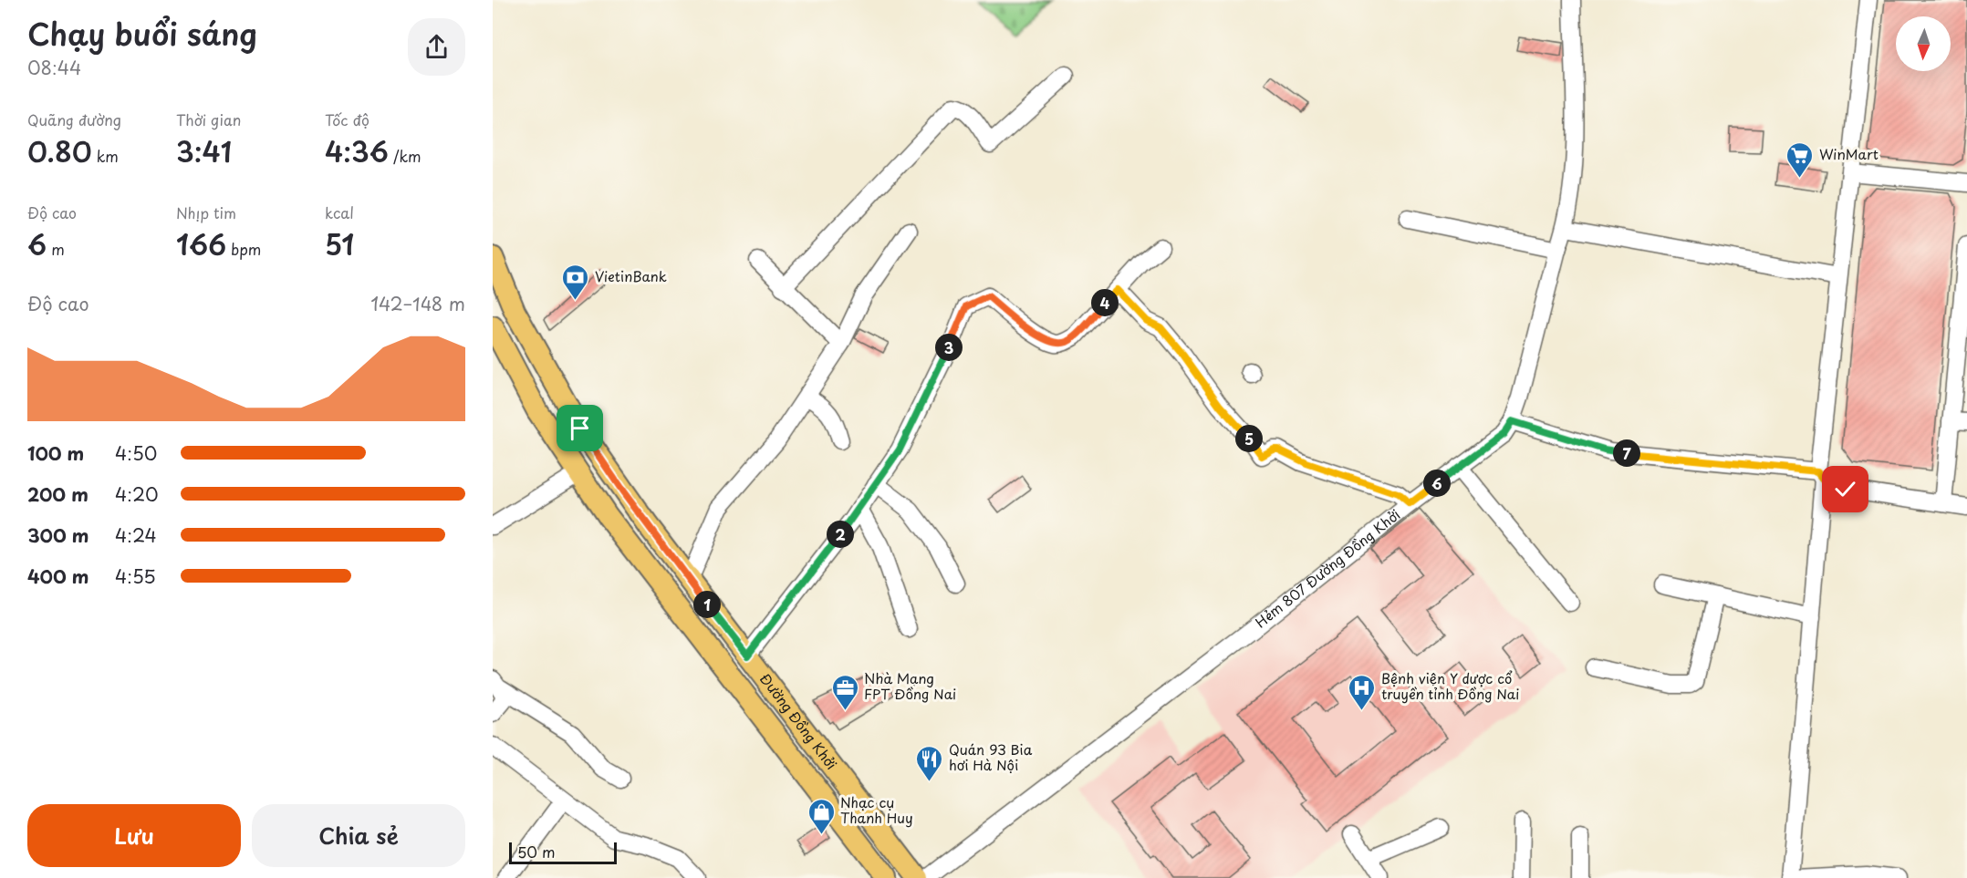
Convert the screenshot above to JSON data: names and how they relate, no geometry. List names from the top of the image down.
{
  "streets": {
    "main road": ["Đường Đồng Khởi"],
    "street": ["Hẻm 807 Đường Đồng Khởi"]
  },
  "places": {
    "supermarket": ["WinMart"],
    "bank": ["VietinBank"],
    "office": ["Nhà Mạng FPT Đồng Nai"],
    "hospital": ["Bệnh viện Y dược cổ truyền tỉnh Đồng Nai"],
    "restaurant": ["Quán 93 Bia hơi Hà Nội"],
    "shop": ["Nhạc cụ Thanh Huy"]
  },
  "scale_bar": "50 m",
  "north": "bottom",
  "page": {
    "heading": ["Chạy buổi sáng", "08:44"],
    "stats": [
      ["Quãng đường", "0.80 km"],
      ["Thời gian", "3:41"],
      ["Tốc độ", "4:36 /km"],
      ["Độ cao", "6 m"],
      ["Nhịp tim", "166 bpm"],
      ["kcal", "51"]
    ],
    "chart": ["Độ cao", "142–148 m"],
    "pins": [
      "4",
      "3",
      "5",
      "7",
      "6",
      "2",
      "1"
    ],
    "list": [
      {
        "name": "100 m",
        "note": "4:50"
      },
      {
        "name": "200 m",
        "note": "4:20"
      },
      {
        "name": "300 m",
        "note": "4:24"
      },
      {
        "name": "400 m",
        "note": "4:55"
      }
    ],
    "buttons": ["Lưu", "Chia sẻ"],
    "scale": "50 m"
  }
}
